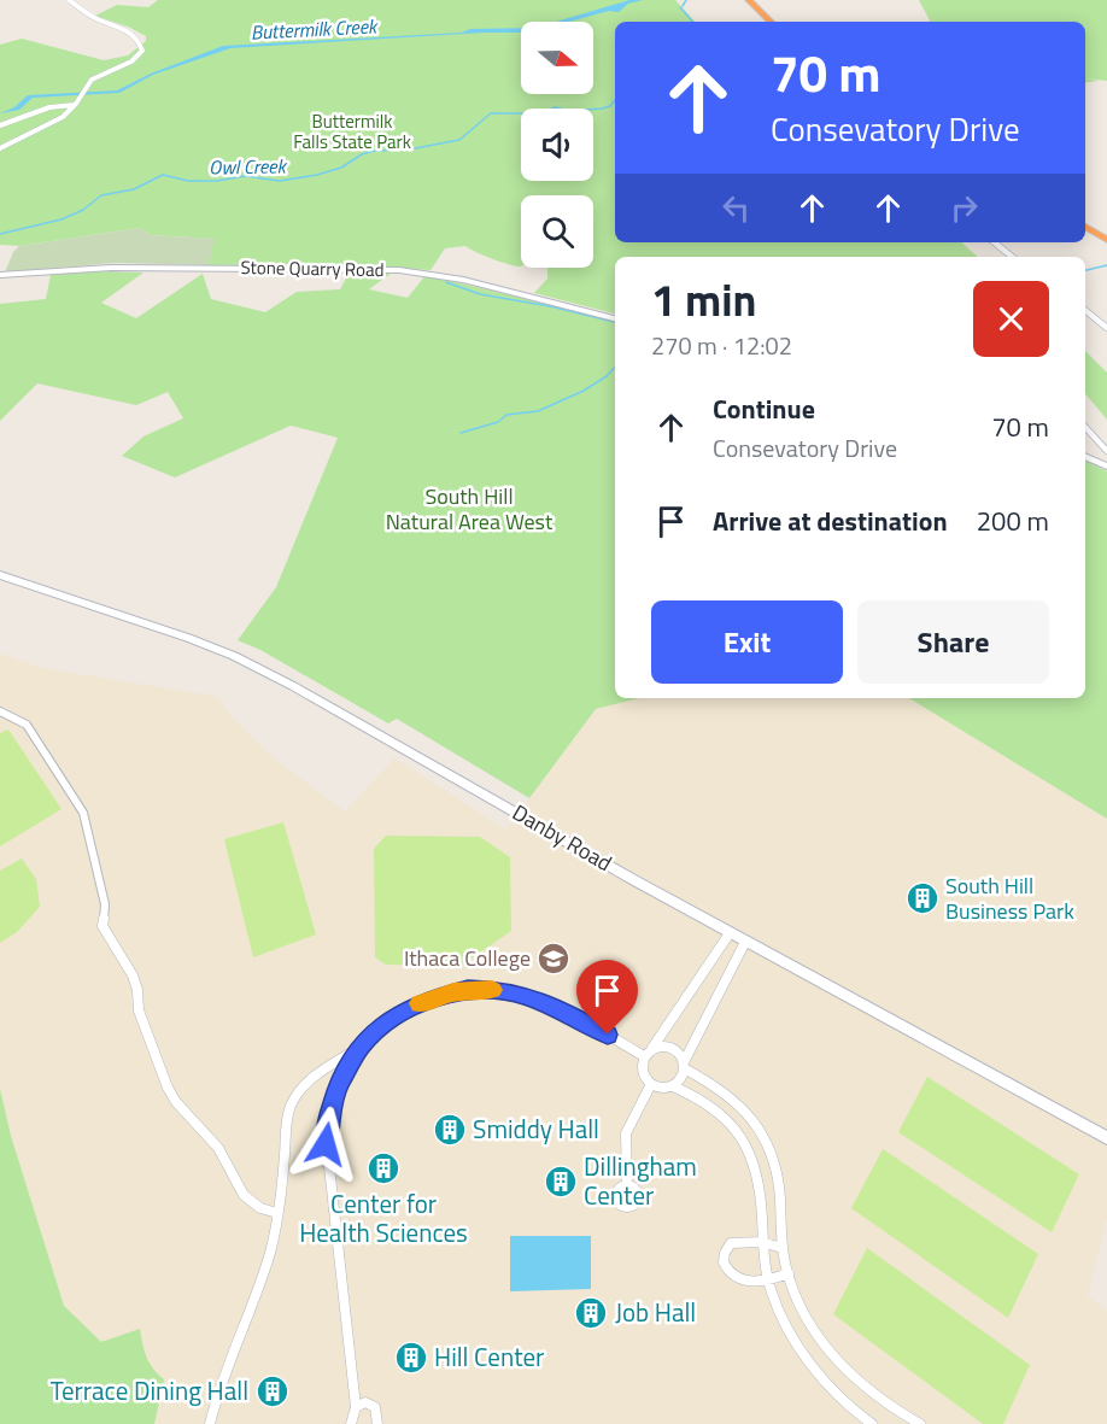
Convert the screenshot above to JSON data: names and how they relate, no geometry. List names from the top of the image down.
{
  "streets": {
    "main road": ["Stone Quarry Road", "Danby Road"]
  },
  "water": ["Buttermilk Creek", "Owl Creek"],
  "parks": ["Buttermilk Falls State Park", "South Hill Natural Area West"],
  "places": {
    "building": [
      "South Hill Business Park",
      "Smiddy Hall",
      "Center for Health Sciences",
      "Dillingham Center",
      "Job Hall",
      "Hill Center",
      "Terrace Dining Hall"
    ],
    "school or university": ["Ithaca College"]
  },
  "north": "right",
  "page": {
    "turn": ["70 m", "Consevatory Drive"],
    "heading": ["1 min", "270 m · 12:02"],
    "list": [
      {
        "name": "Continue",
        "note": "Consevatory Drive",
        "value": "70 m"
      },
      {
        "name": "Arrive at destination",
        "value": "200 m"
      }
    ],
    "buttons": ["Exit", "Share"]
  }
}
